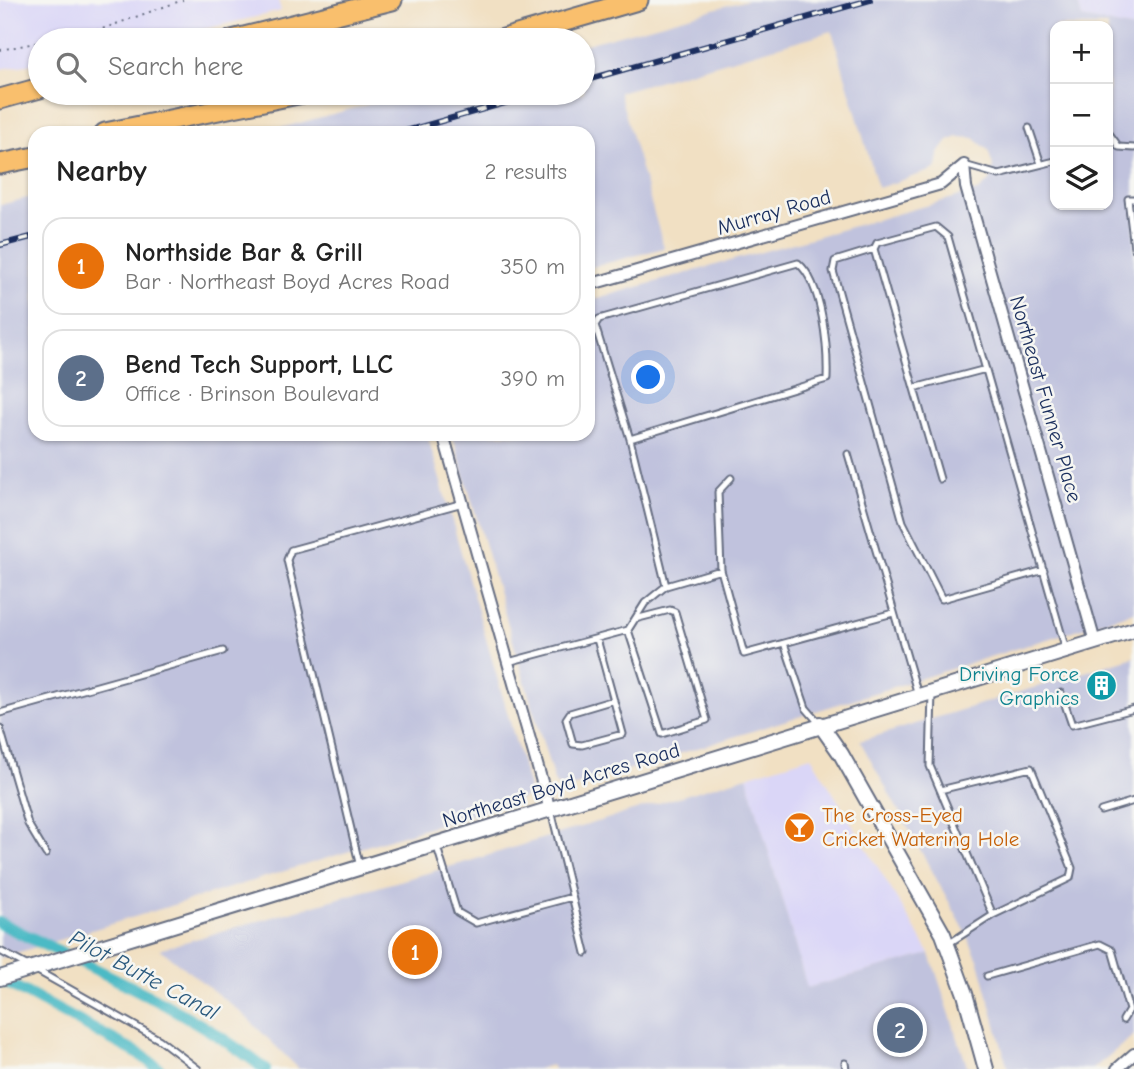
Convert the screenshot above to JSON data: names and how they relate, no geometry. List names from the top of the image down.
{
  "streets": {
    "street": ["Murray Road", "Northeast Funner Place", "Northeast Boyd Acres Road"]
  },
  "crossings": [
    ["Murray Road", "Northeast Funner Place"],
    ["Northeast Funner Place", "Northeast Boyd Acres Road"]
  ],
  "water": ["Pilot Butte Canal"],
  "places": {
    "building": ["Driving Force Graphics"],
    "bar": ["The Cross-Eyed Cricket Watering Hole"]
  },
  "page": {
    "map_buttons": ["+", "−"],
    "search": "Search here",
    "heading": ["Nearby", "2 results"],
    "list": [
      {
        "mark": "1",
        "name": "Northside Bar & Grill",
        "note": "Bar · Northeast Boyd Acres Road",
        "value": "350 m"
      },
      {
        "mark": "2",
        "name": "Bend Tech Support, LLC",
        "note": "Office · Brinson Boulevard",
        "value": "390 m"
      }
    ],
    "pins": ["1", "2"]
  }
}
